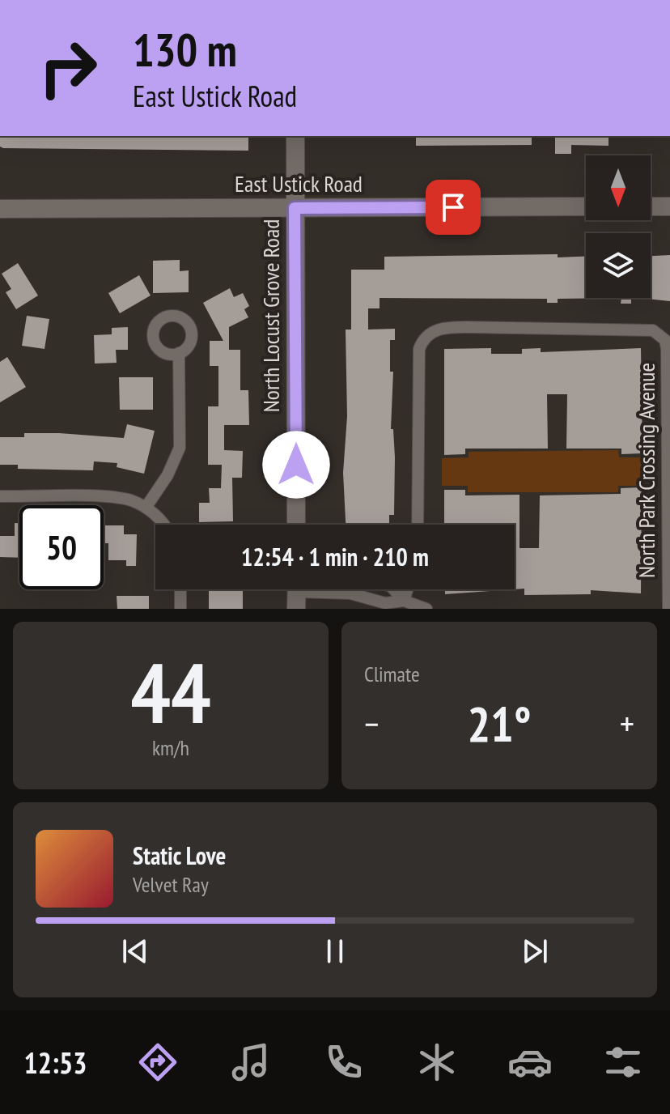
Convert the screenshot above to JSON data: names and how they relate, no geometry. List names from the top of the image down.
{
  "streets": {
    "main road": ["East Ustick Road", "North Locust Grove Road"],
    "street": ["North Park Crossing Avenue"]
  },
  "crossings": [
    ["East Ustick Road", "North Locust Grove Road"]
  ],
  "north": "bottom",
  "page": {
    "turn": ["130 m", "East Ustick Road"],
    "limit": "50",
    "trip": "12:54 · 1 min · 210 m",
    "tile": [
      ["44", "km/h"],
      "Climate"
    ],
    "heat": ["−", "21°", "+"],
    "song": ["Static Love", "Velvet Ray"],
    "tabs": "12:53"
  }
}
